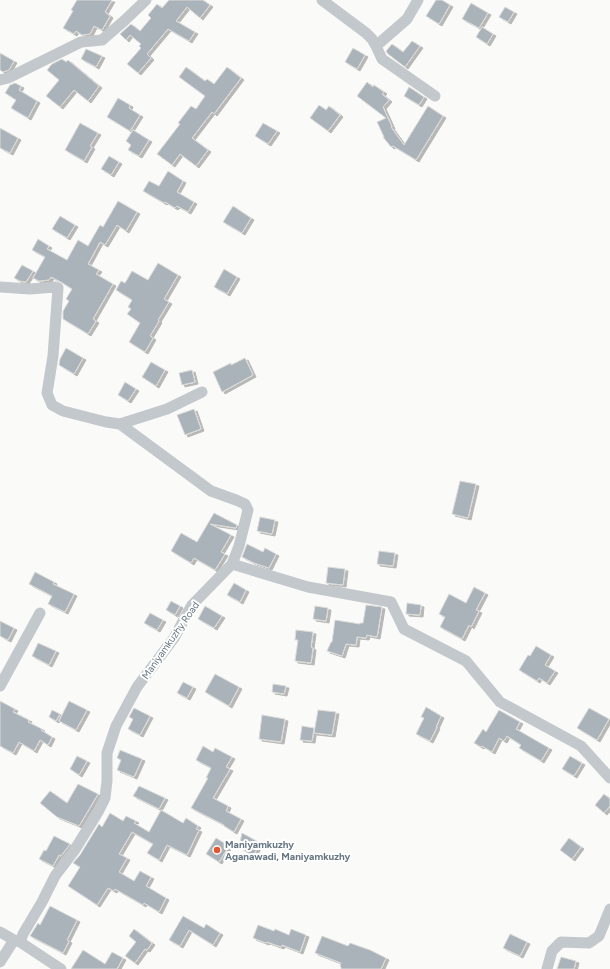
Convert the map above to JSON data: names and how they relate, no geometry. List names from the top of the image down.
{
  "streets": {
    "street": ["Maniyamkuzhy Road"]
  },
  "places": ["Maniyamkuzhy Aganawadi, Maniyamkuzhy"]
}
